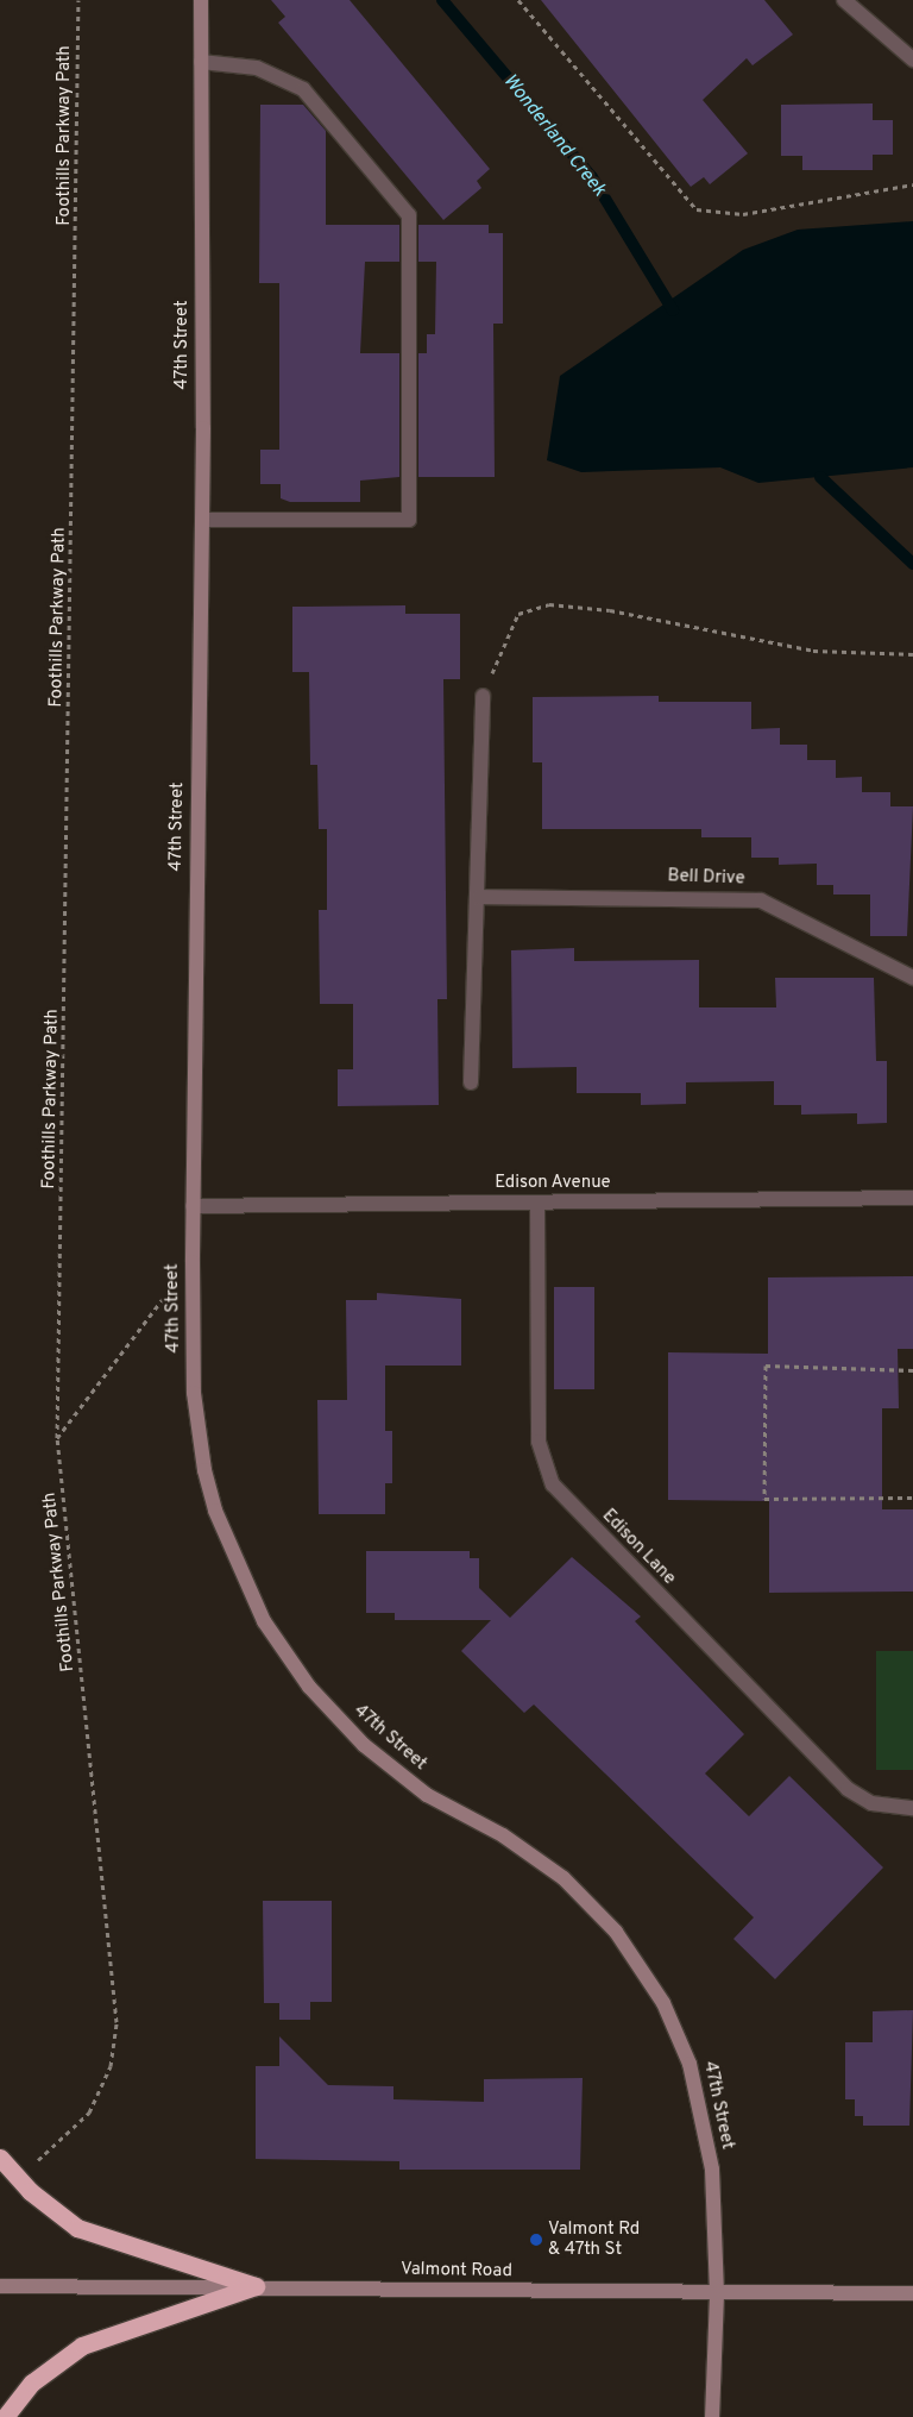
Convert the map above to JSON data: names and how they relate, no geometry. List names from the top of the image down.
{
  "streets": {
    "street": [
      "47th Street",
      "Bell Drive",
      "Edison Avenue",
      "Edison Lane",
      "Valmont Road"
    ],
    "path": ["Foothills Parkway Path"]
  },
  "crossings": [
    ["47th Street", "Edison Avenue"],
    ["47th Street", "Valmont Road"],
    ["Edison Avenue", "Edison Lane"]
  ],
  "water": ["Wonderland Creek"],
  "places": ["Valmont Rd & 47th St"]
}
